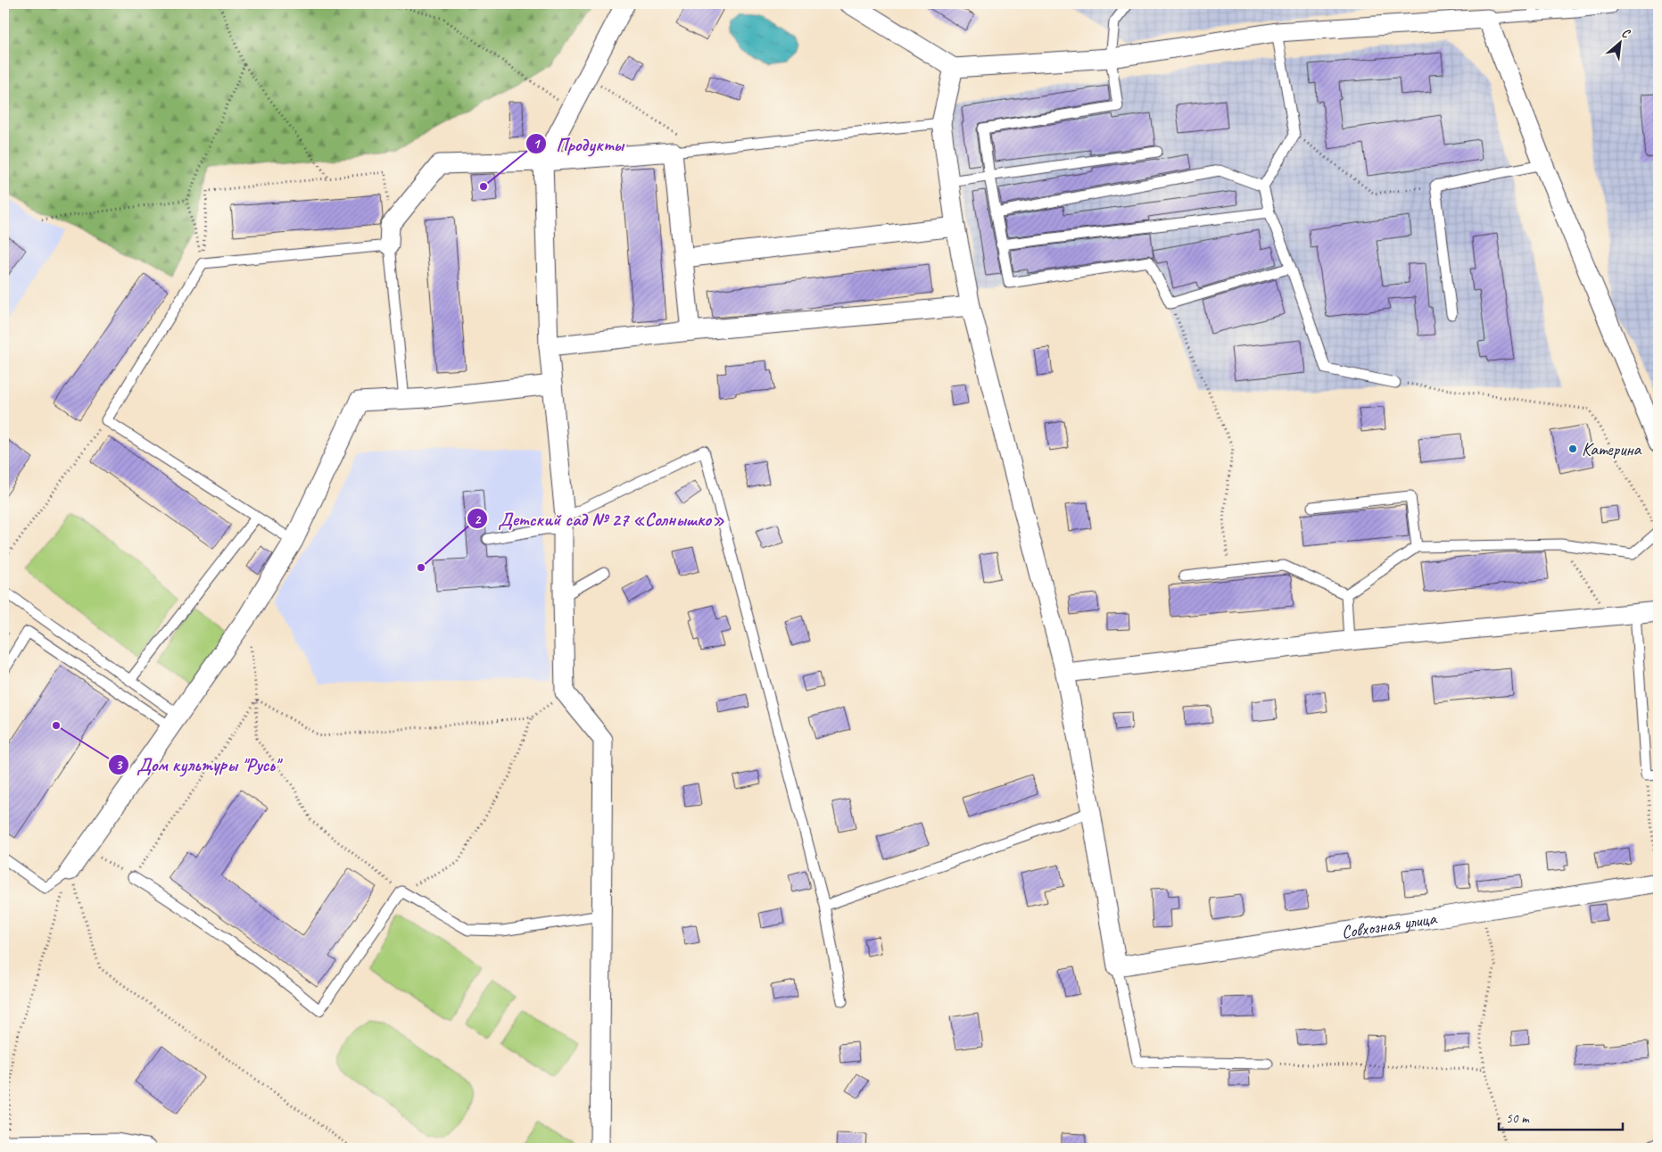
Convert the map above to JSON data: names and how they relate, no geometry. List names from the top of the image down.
{
  "streets": {
    "street": ["Совхозная улица"]
  },
  "places": [
    "Продукты",
    "Катерина",
    "Детский сад № 27 «Солнышко»",
    "Дом культуры \"Русь\""
  ],
  "scale_bar": "50 m",
  "north": "top right"
}
